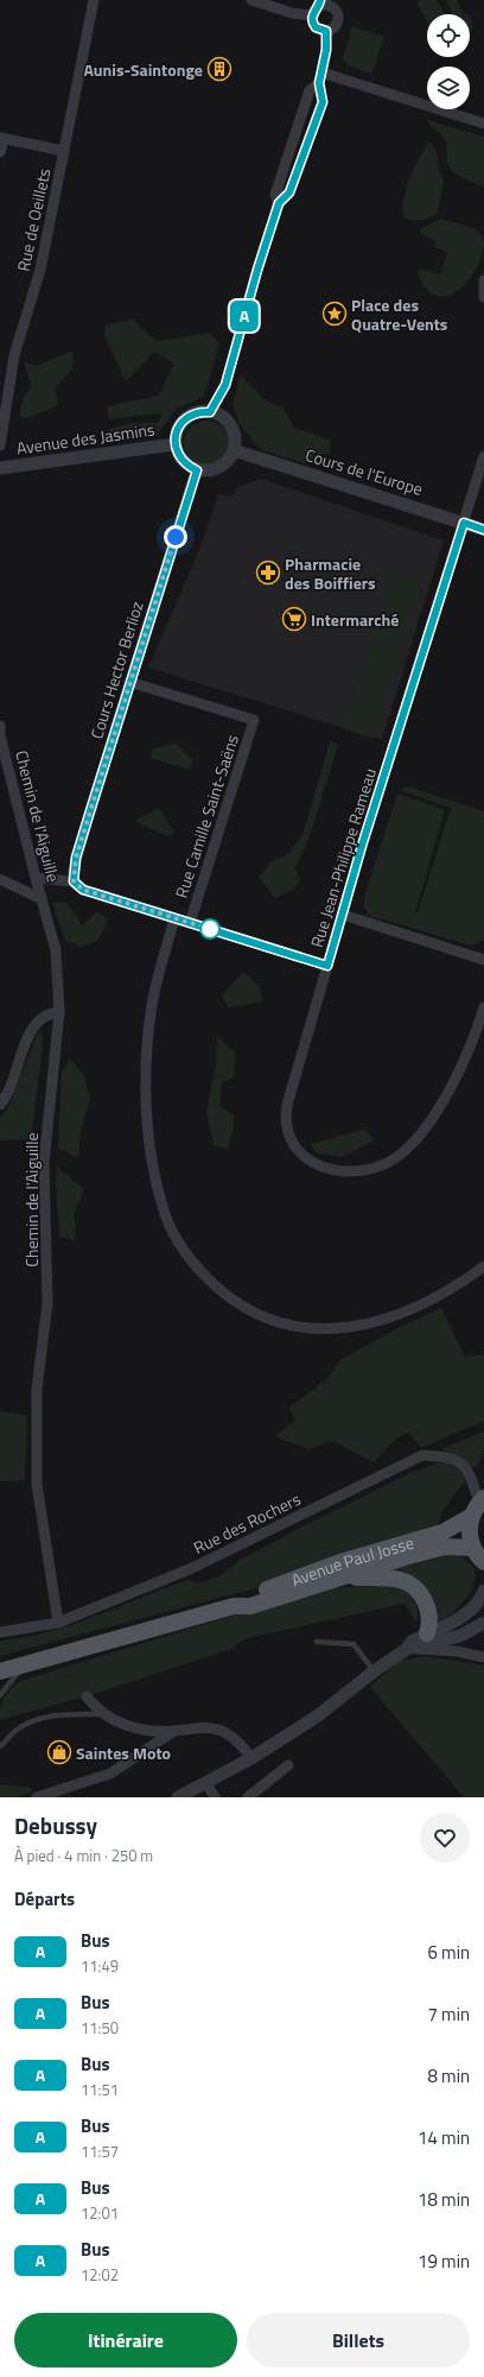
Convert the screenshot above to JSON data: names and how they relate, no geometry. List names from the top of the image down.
{
  "streets": {
    "main road": ["Avenue Paul Josse"],
    "street": [
      "Rue de Oeillets",
      "Avenue des Jasmins",
      "Cours de l'Europe",
      "Cours Hector Berlioz",
      "Chemin de l'Aiguille",
      "Rue Camille Saint-Saëns",
      "Rue Jean-Philippe Rameau",
      "Rue des Rochers"
    ]
  },
  "crossings": [
    ["Avenue des Jasmins", "Cours de l'Europe"],
    ["Avenue des Jasmins", "Cours Hector Berlioz"],
    ["Cours de l'Europe", "Cours Hector Berlioz"],
    ["Cours de l'Europe", "Rue Jean-Philippe Rameau"],
    ["Cours Hector Berlioz", "Rue Camille Saint-Saëns"],
    ["Chemin de l'Aiguille", "Rue des Rochers"],
    ["Rue des Rochers", "Avenue Paul Josse"]
  ],
  "places": {
    "building": ["Aunis-Saintonge"],
    "place": ["Place des Quatre-Vents"],
    "pharmacy": ["Pharmacie des Boiffiers"],
    "supermarket": ["Intermarché"],
    "shop": ["Saintes Moto"]
  },
  "lines": ["bus line A"],
  "page": {
    "on_map": "A",
    "heading": [
      ["Debussy", "À pied · 4 min · 250 m"],
      "Départs"
    ],
    "list": [
      {
        "mark": "A",
        "name": "Bus",
        "note": "11:49",
        "value": "6 min"
      },
      {
        "mark": "A",
        "name": "Bus",
        "note": "11:50",
        "value": "7 min"
      },
      {
        "mark": "A",
        "name": "Bus",
        "note": "11:51",
        "value": "8 min"
      },
      {
        "mark": "A",
        "name": "Bus",
        "note": "11:57",
        "value": "14 min"
      },
      {
        "mark": "A",
        "name": "Bus",
        "note": "12:01",
        "value": "18 min"
      },
      {
        "mark": "A",
        "name": "Bus",
        "note": "12:02",
        "value": "19 min"
      }
    ],
    "buttons": ["Itinéraire", "Billets"]
  }
}
